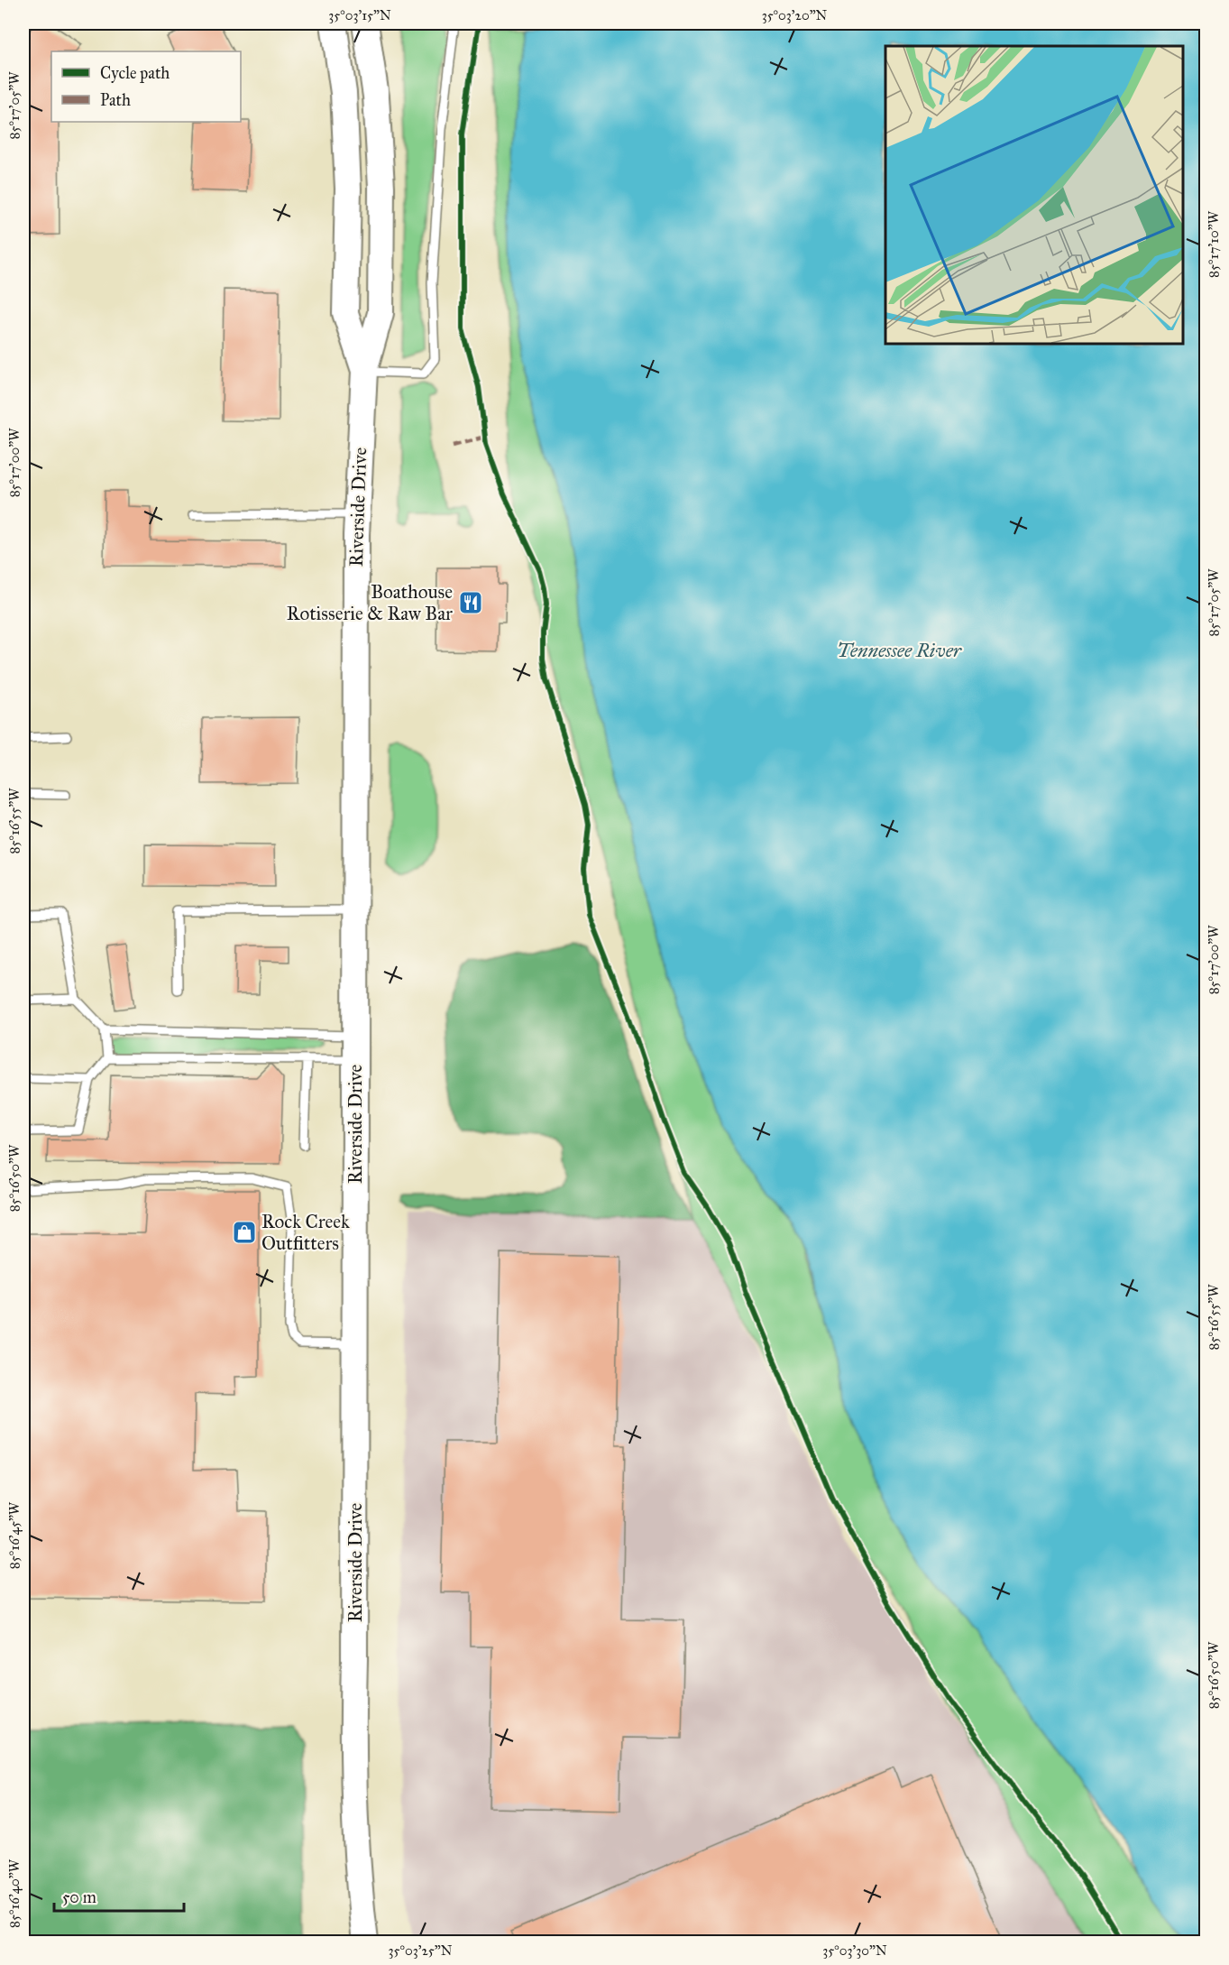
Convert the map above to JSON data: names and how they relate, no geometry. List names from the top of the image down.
{
  "streets": {
    "main road": ["Riverside Drive"]
  },
  "water": ["Tennessee River"],
  "places": {
    "restaurant": ["Boathouse Rotisserie & Raw Bar"],
    "shop": ["Rock Creek Outfitters"]
  },
  "legend": ["Cycle path", "Path"],
  "scale_bar": "50 m",
  "coordinates": [
    "35°03'15\"N",
    "35°03'20\"N",
    "85°17'05\"W",
    "85°17'10\"W",
    "85°17'00\"W",
    "85°16'55\"W",
    "85°16'50\"W",
    "85°16'45\"W",
    "85°16'40\"W",
    "35°03'25\"N",
    "35°03'30\"N"
  ]
}
